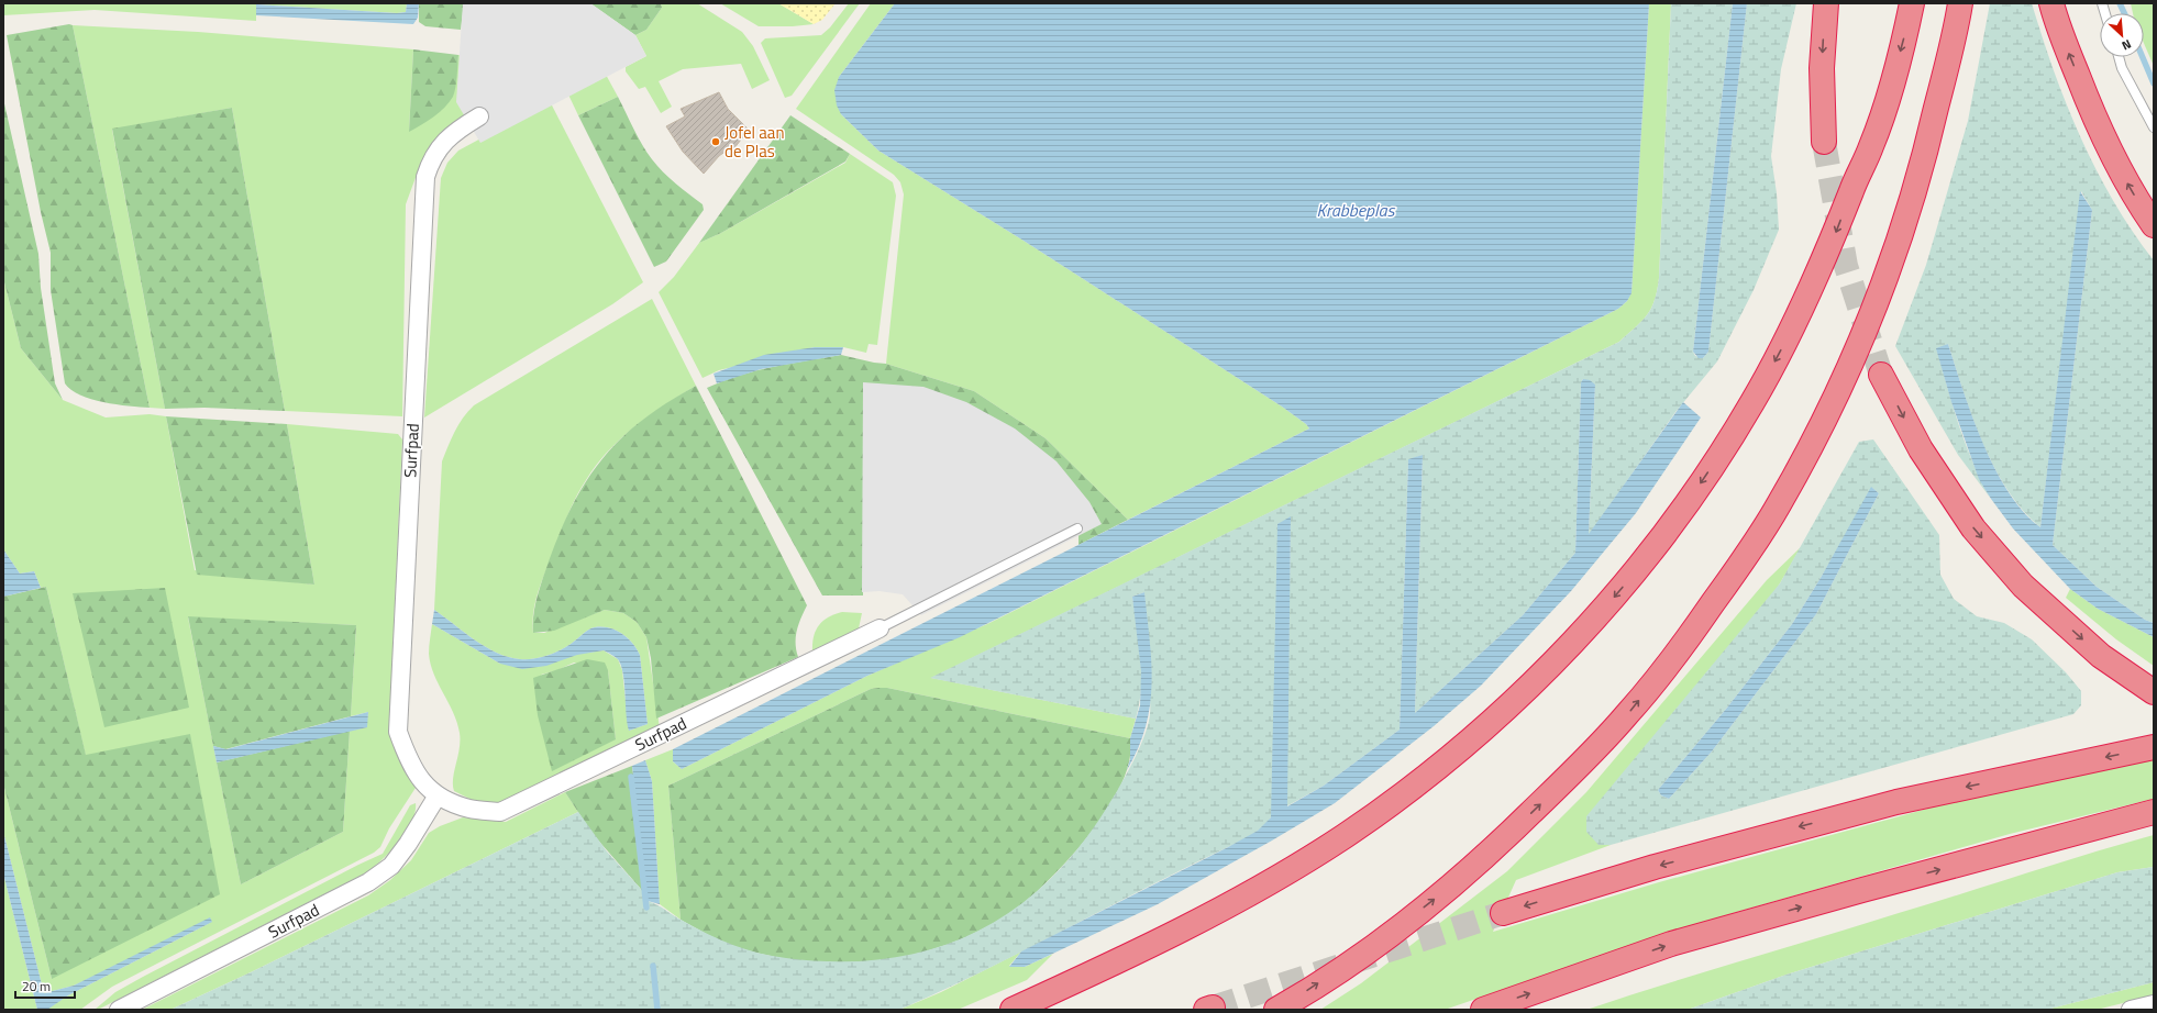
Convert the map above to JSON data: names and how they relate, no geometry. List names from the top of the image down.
{
  "streets": {
    "street": ["Surfpad"]
  },
  "water": ["Krabbeplas"],
  "places": ["Jofel aan de Plas"],
  "scale_bar": "20 m",
  "north": "bottom right"
}
